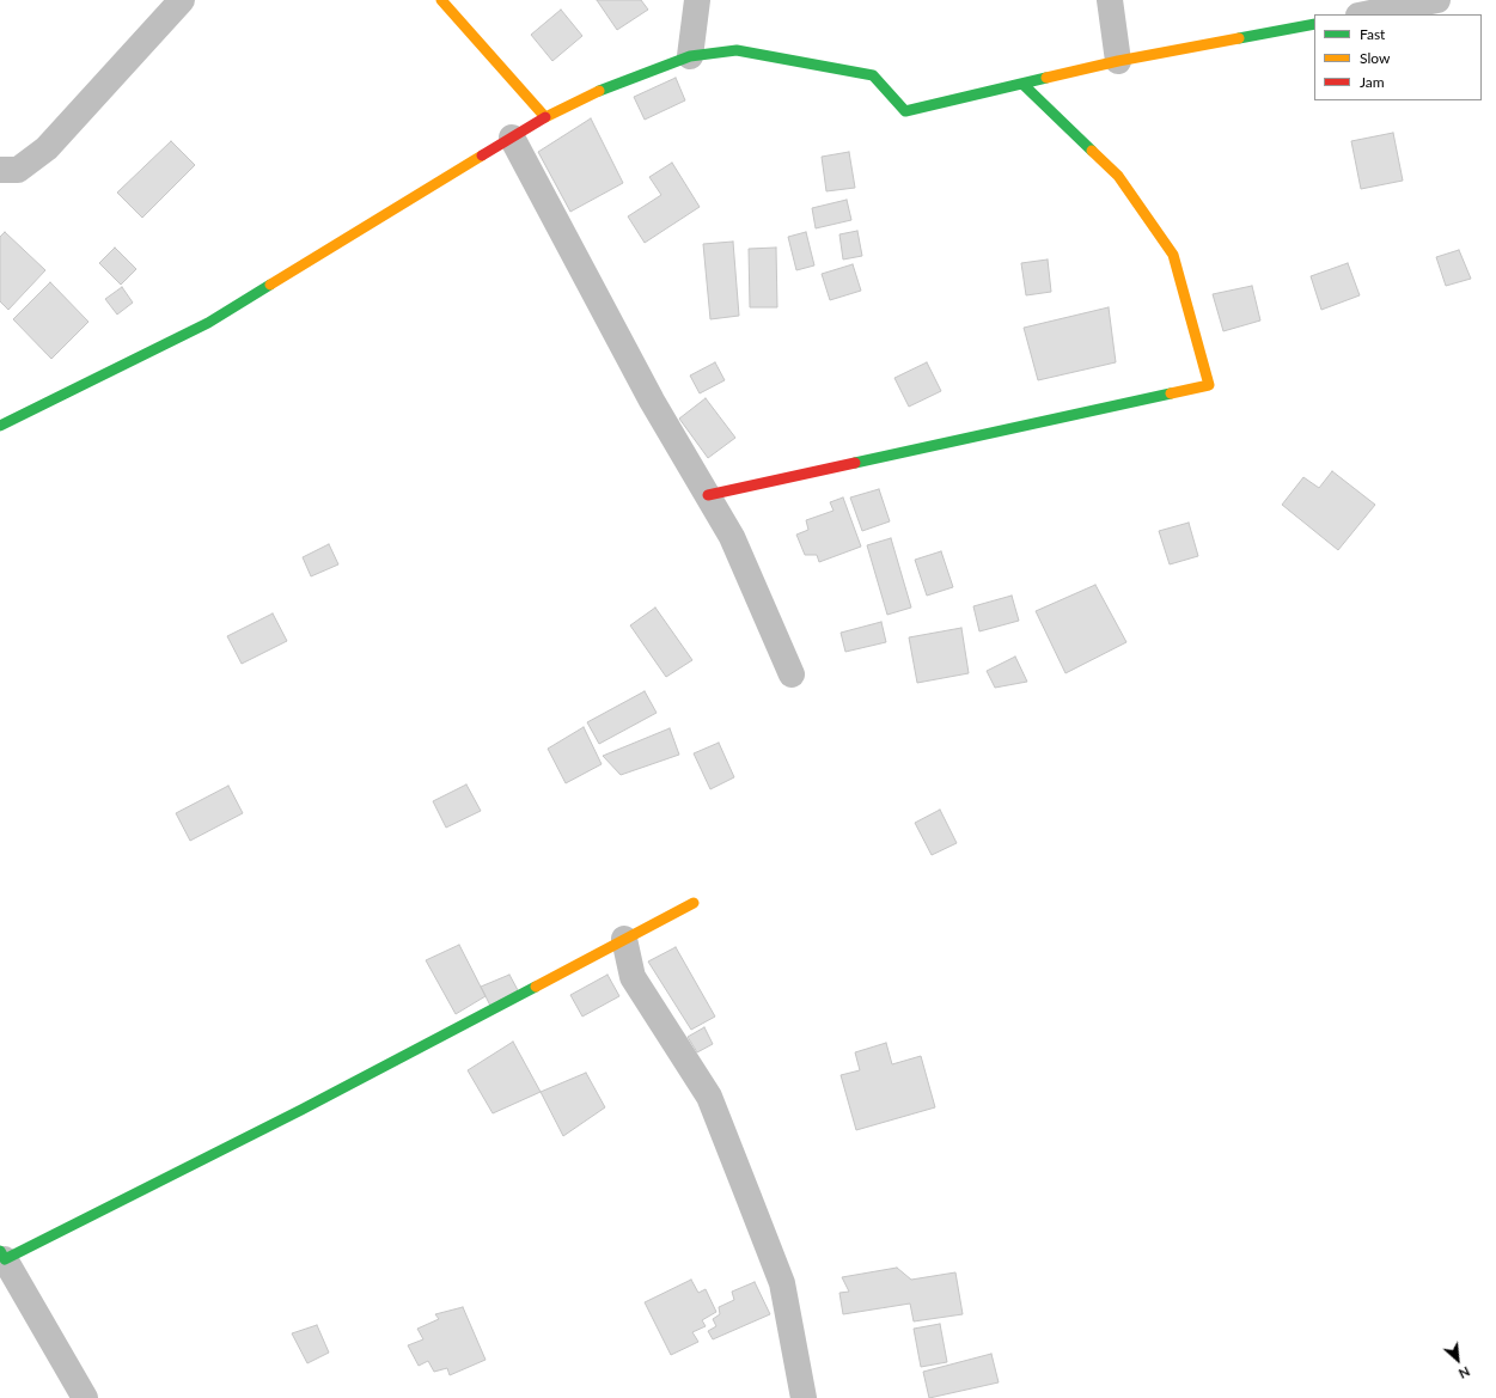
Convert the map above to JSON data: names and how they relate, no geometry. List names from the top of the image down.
{
  "legend": ["Fast", "Slow", "Jam"],
  "north": "bottom right"
}
